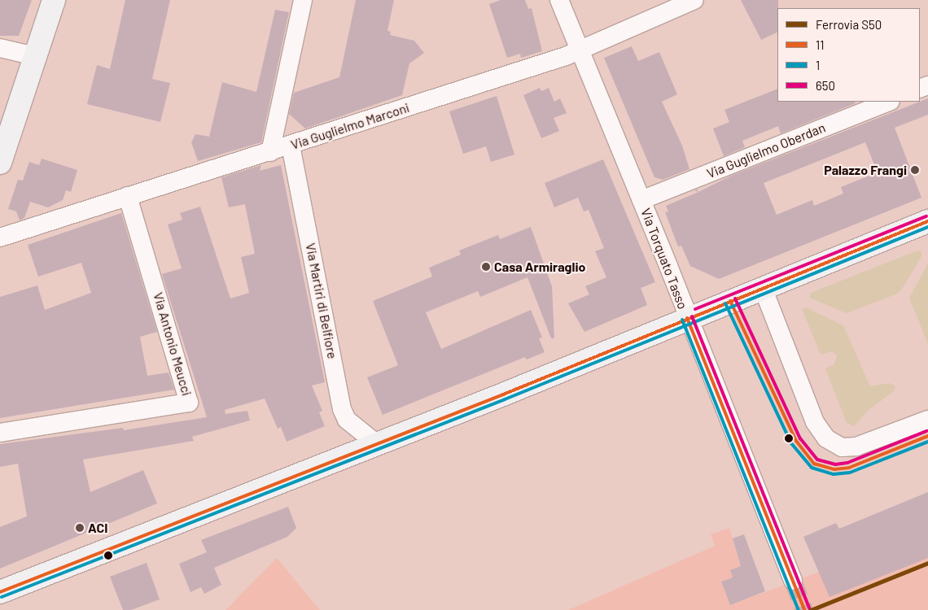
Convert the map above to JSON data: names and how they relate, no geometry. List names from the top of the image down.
{
  "streets": {
    "street": [
      "Via Guglielmo Marconi",
      "Via Guglielmo Oberdan",
      "Via Torquato Tasso",
      "Via Martiri di Belfiore",
      "Via Antonio Meucci"
    ]
  },
  "crossings": [
    ["Via Guglielmo Marconi", "Via Torquato Tasso"],
    ["Via Guglielmo Marconi", "Via Martiri di Belfiore"],
    ["Via Guglielmo Marconi", "Via Antonio Meucci"],
    ["Via Guglielmo Oberdan", "Via Torquato Tasso"]
  ],
  "places": ["Palazzo Frangi", "Casa Armiraglio", "ACI"],
  "lines": [
    "transit line 650",
    "transit line 11",
    "transit line 1",
    "rail line S50"
  ],
  "legend": [
    "Ferrovia S50",
    "11",
    "1",
    "650"
  ]
}
